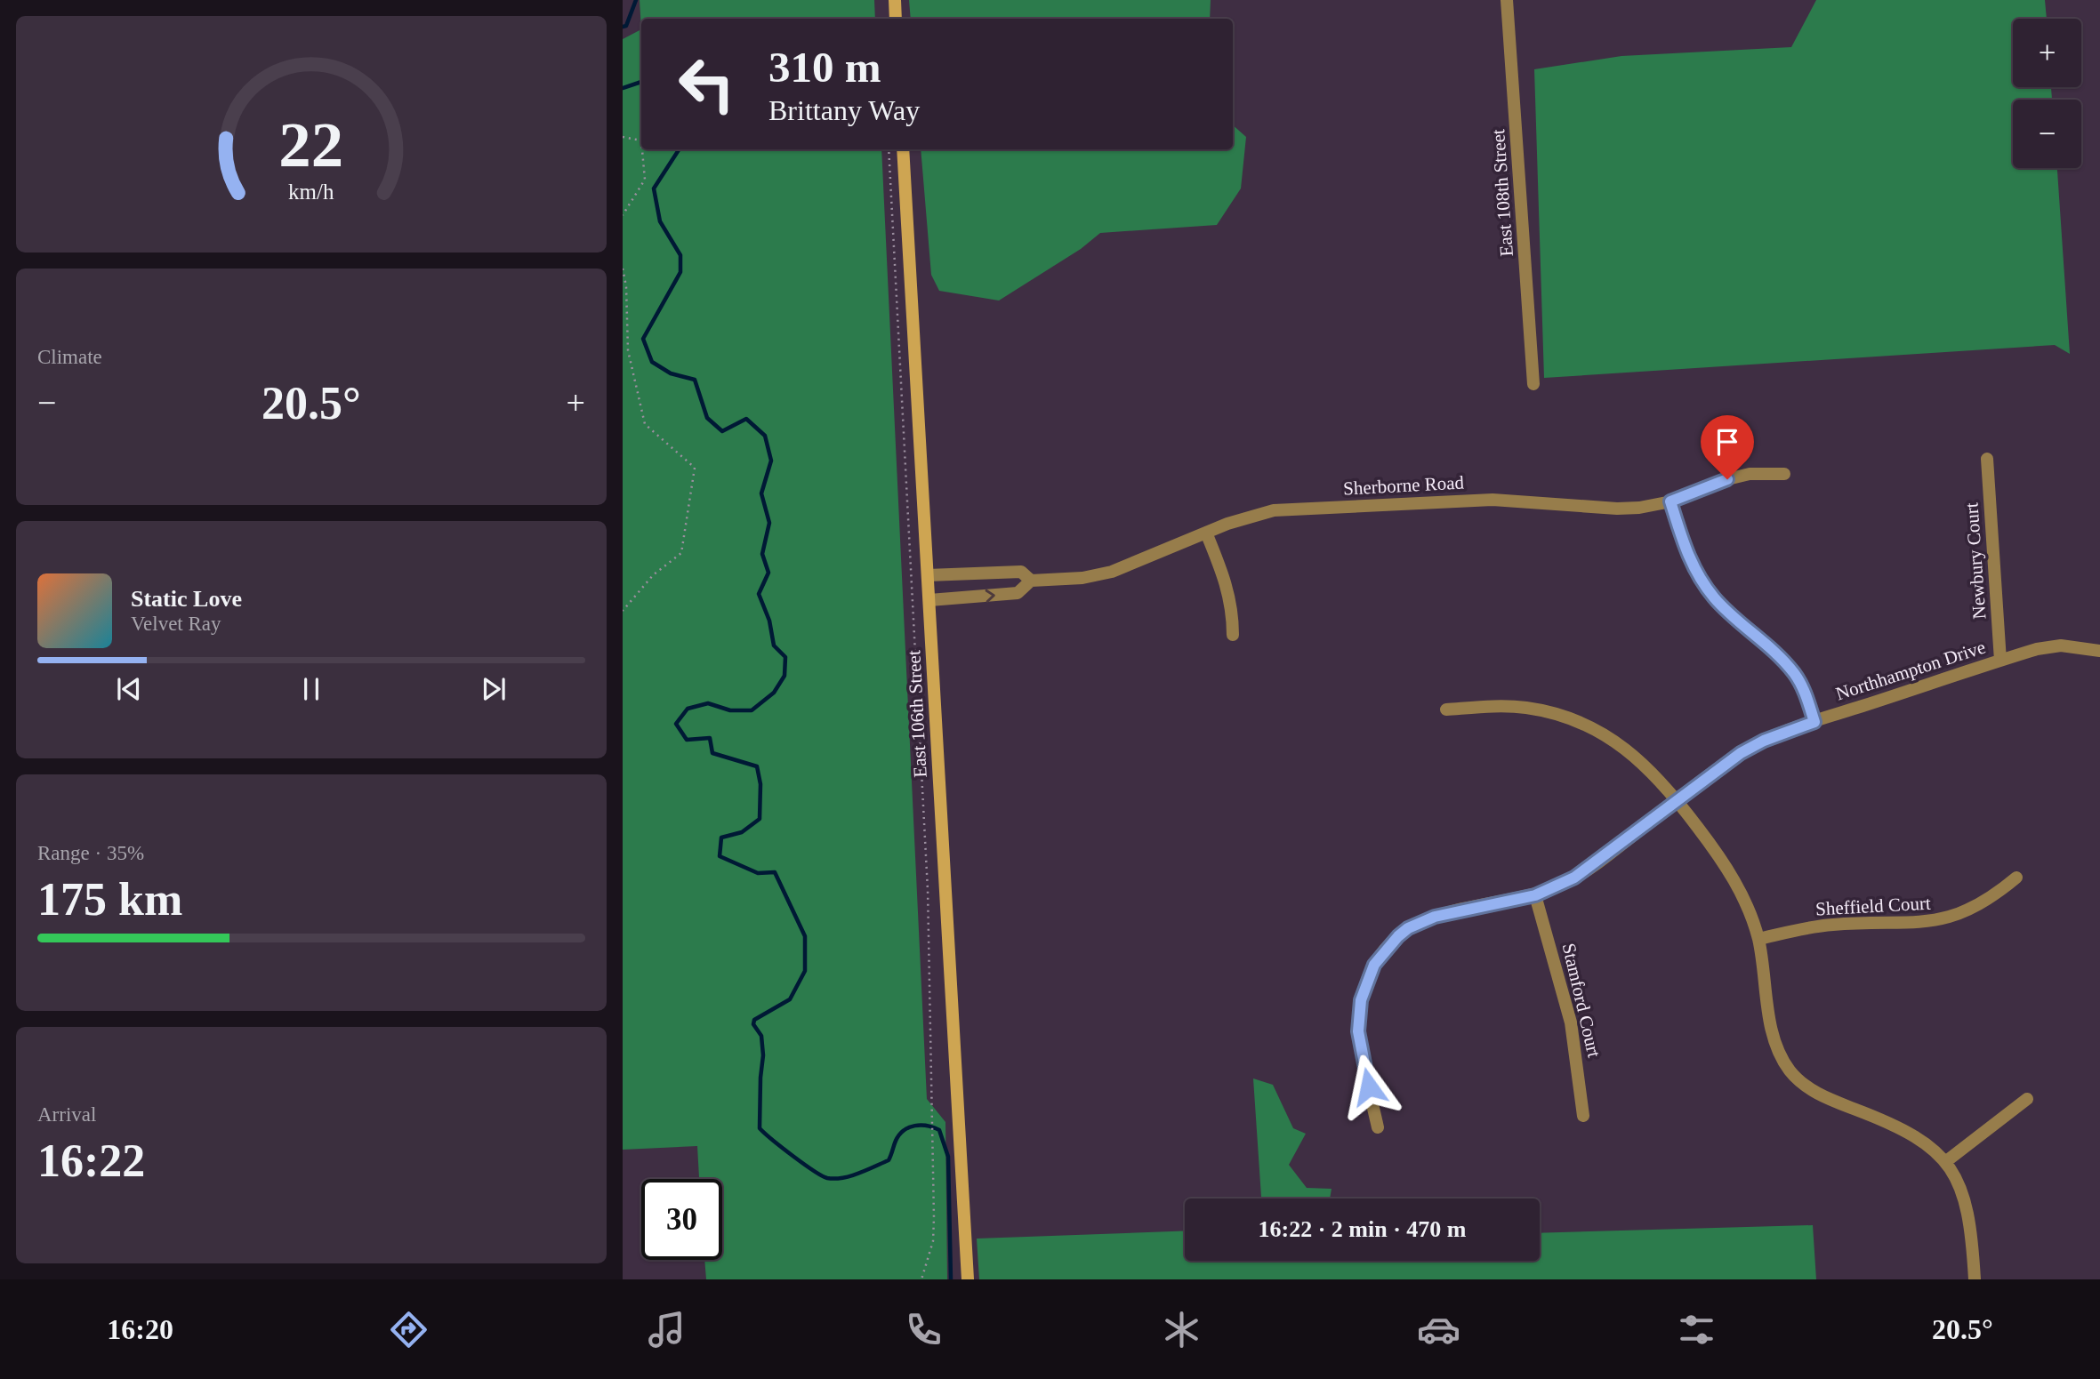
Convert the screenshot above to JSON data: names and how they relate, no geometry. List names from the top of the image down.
{
  "streets": {
    "main road": ["East 106th Street"],
    "street": [
      "East 108th Street",
      "Sherborne Road",
      "Newbury Court",
      "Northhampton Drive",
      "Sheffield Court",
      "Stamford Court"
    ]
  },
  "crossings": [
    ["Sherborne Road", "East 106th Street"],
    ["Newbury Court", "Northhampton Drive"],
    ["Northhampton Drive", "Stamford Court"]
  ],
  "page": {
    "map_buttons": ["+", "−"],
    "turn": ["310 m", "Brittany Way"],
    "tile": [
      "Climate",
      ["Range · 35%", "175 km"],
      ["Arrival", "16:22"]
    ],
    "heat": ["−", "20.5°", "+"],
    "song": ["Static Love", "Velvet Ray"],
    "limit": "30",
    "trip": "16:22 · 2 min · 470 m",
    "tabs": ["16:20", "20.5°"],
    "gauge": ["22", "km/h"]
  }
}
